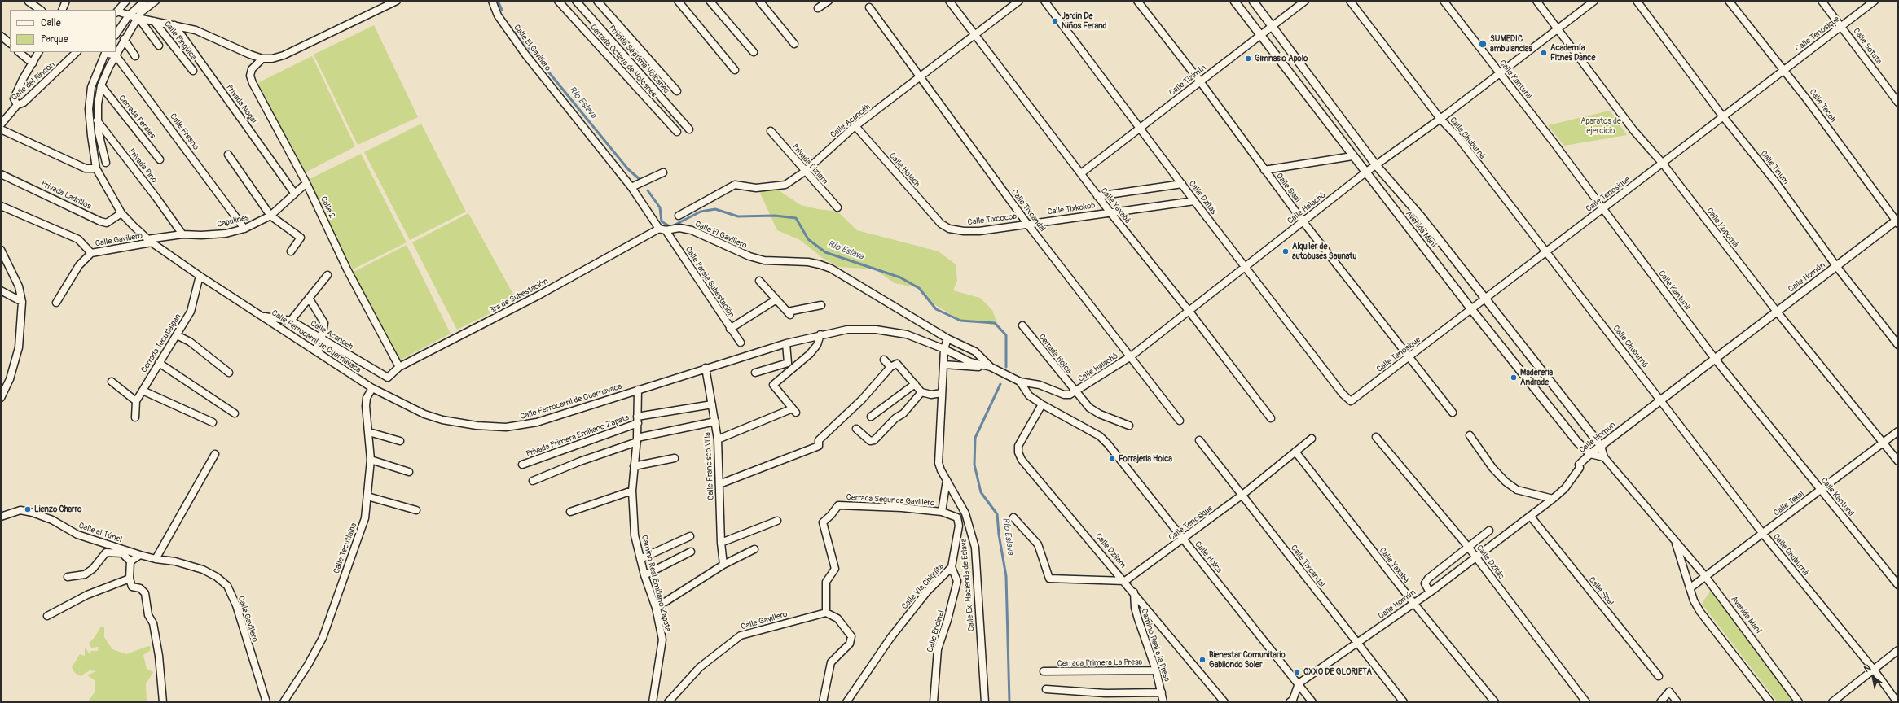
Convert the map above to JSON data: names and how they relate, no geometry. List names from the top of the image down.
{
  "streets": {
    "street": [
      "Calle Tenosique",
      "Calle Pingüica",
      "Calle Sotuta",
      "Calle El Gavillero",
      "Privada Séptima Volcanes",
      "Cerrada Octava de Volcanes",
      "Calle Kantunil",
      "Calle Tizimín",
      "Calle del Rincón",
      "Privada Nogal",
      "Calle Tecoh",
      "Cerrada Perales",
      "Calle Acancéh",
      "Calle Fresno",
      "Calle Chuburná",
      "Privada Dizlam",
      "Privada Pino",
      "Calle Tinum",
      "Calle Holach",
      "Calle Sisal",
      "Privada Ladrillos",
      "Calle Dzitás",
      "Calle Yaxabá",
      "Calle 2",
      "Calle Halachó",
      "Calle Tixkokob",
      "Calle Tixcandal",
      "Calle Tixcocob",
      "Capulines",
      "Calle Kopomá",
      "Avenida Maní",
      "Calle Gavillero",
      "Calle Homún",
      "Calle Paraje Subestación",
      "3ra de Subestación",
      "Calle Acanceh",
      "Calle Ferrocarril de Cuernavaca",
      "Cerrada Tecutlalpan",
      "Cerrada Holca",
      "Privada Primera Emiliano Zapata",
      "Calle Francisco Villa",
      "Cerrada Segunda Gavillero",
      "Calle Tekal",
      "Calle al Túnel",
      "Calle Tecutlalpa",
      "Calle Dzilam",
      "Calle Holca",
      "Camino Real Emiliano Zapata",
      "Calle Ex-Hacienda de Eslava",
      "Calle Vía Chiquita",
      "Calle Encinal",
      "Camino Real a la Presa",
      "Cerrada Primera La Presa"
    ]
  },
  "crossings": [
    ["Calle Tenosique", "Calle Sotuta"],
    ["Calle Tenosique", "Calle Kantunil"],
    ["Calle Tenosique", "Calle Tecoh"],
    ["Calle Tenosique", "Calle Chuburná"],
    ["Calle Tenosique", "Calle Tinum"],
    ["Calle Tenosique", "Calle Sisal"],
    ["Calle Tenosique", "Calle Dzitás"],
    ["Calle Tenosique", "Calle Yaxabá"],
    ["Calle Tenosique", "Calle Tixcandal"],
    ["Calle Tenosique", "Calle Kopomá"],
    ["Calle Tenosique", "Avenida Maní"],
    ["Calle Tenosique", "Calle Dzilam"],
    ["Calle Tenosique", "Calle Holca"],
    ["Calle El Gavillero", "Calle Paraje Subestación"],
    ["Calle El Gavillero", "3ra de Subestación"],
    ["Calle El Gavillero", "Calle Ferrocarril de Cuernavaca"],
    ["Calle El Gavillero", "Calle Ex-Hacienda de Eslava"],
    ["Calle Kantunil", "Calle Halachó"],
    ["Calle Kantunil", "Calle Homún"],
    ["Calle Kantunil", "Calle Tekal"],
    ["Calle Tizimín", "Calle Sisal"],
    ["Calle Tizimín", "Calle Dzitás"],
    ["Calle Tizimín", "Calle Yaxabá"],
    ["Calle Tizimín", "Avenida Maní"],
    ["Privada Nogal", "Capulines"],
    ["Calle Tecoh", "Calle Homún"],
    ["Calle Acancéh", "Privada Dizlam"],
    ["Calle Acancéh", "Calle Holach"],
    ["Calle Acancéh", "Calle Yaxabá"],
    ["Calle Acancéh", "Calle Tixcandal"],
    ["Calle Fresno", "Capulines"],
    ["Calle Chuburná", "Calle Halachó"],
    ["Calle Chuburná", "Calle Homún"],
    ["Calle Chuburná", "Calle Tekal"],
    ["Privada Pino", "Capulines"],
    ["Privada Pino", "Calle Ferrocarril de Cuernavaca"],
    ["Calle Tinum", "Calle Homún"],
    ["Calle Holach", "Calle Tixcocob"],
    ["Calle Sisal", "Calle Halachó"],
    ["Calle Sisal", "Calle Homún"],
    ["Privada Ladrillos", "Calle Ferrocarril de Cuernavaca"],
    ["Calle Dzitás", "Calle Halachó"],
    ["Calle Dzitás", "Calle Tixkokob"],
    ["Calle Dzitás", "Calle Homún"],
    ["Calle Yaxabá", "Calle Halachó"],
    ["Calle Yaxabá", "Calle Tixkokob"],
    ["Calle Yaxabá", "Calle Homún"],
    ["Calle 2", "Capulines"],
    ["Calle 2", "3ra de Subestación"],
    ["Calle Halachó", "Calle Tixcandal"],
    ["Calle Halachó", "Calle Kopomá"],
    ["Calle Halachó", "Avenida Maní"],
    ["Calle Halachó", "Cerrada Holca"],
    ["Calle Tixkokob", "Calle Tixcandal"],
    ["Calle Tixkokob", "Calle Tixcocob"],
    ["Calle Tixcandal", "Calle Tixcocob"],
    ["Calle Tixcandal", "Calle Homún"],
    ["Capulines", "Calle Gavillero"],
    ["Capulines", "Calle Ferrocarril de Cuernavaca"],
    ["Calle Kopomá", "Calle Homún"],
    ["Calle Kopomá", "Calle Tekal"],
    ["Avenida Maní", "Calle Homún"],
    ["Avenida Maní", "Calle Tekal"],
    ["Calle Gavillero", "Calle Ferrocarril de Cuernavaca"],
    ["Calle Gavillero", "Cerrada Segunda Gavillero"],
    ["Calle Gavillero", "Calle al Túnel"],
    ["Calle Homún", "Calle Holca"],
    ["Calle Paraje Subestación", "3ra de Subestación"],
    ["3ra de Subestación", "Calle Acanceh"],
    ["Calle Acanceh", "Calle Ferrocarril de Cuernavaca"],
    ["Calle Ferrocarril de Cuernavaca", "Cerrada Tecutlalpan"],
    ["Calle Ferrocarril de Cuernavaca", "Calle Francisco Villa"],
    ["Calle Ferrocarril de Cuernavaca", "Calle Tecutlalpa"],
    ["Calle Ferrocarril de Cuernavaca", "Camino Real Emiliano Zapata"],
    ["Calle Ferrocarril de Cuernavaca", "Calle Ex-Hacienda de Eslava"],
    ["Privada Primera Emiliano Zapata", "Camino Real Emiliano Zapata"],
    ["Cerrada Segunda Gavillero", "Calle Vía Chiquita"],
    ["Calle Dzilam", "Calle Holca"],
    ["Calle Dzilam", "Camino Real a la Presa"],
    ["Calle Vía Chiquita", "Calle Encinal"],
    ["Camino Real a la Presa", "Cerrada Primera La Presa"]
  ],
  "water": ["Río Eslava"],
  "parks": ["Aparatos de ejercicio"],
  "places": [
    "Jardin De Niños Ferand",
    "SUMEDIC ambulancias",
    "Academía Fitnes Dance",
    "Gimnasio Apolo",
    "Alquiler de autobuses Saunatu",
    "Madereria Andrade",
    "Forrajeria Holca",
    "Lienzo Charro",
    "Bienestar Comunitario Gabilondo Soler",
    "OXXO DE GLORIETA"
  ],
  "legend": ["Calle", "Parque"],
  "north": "top left"
}
